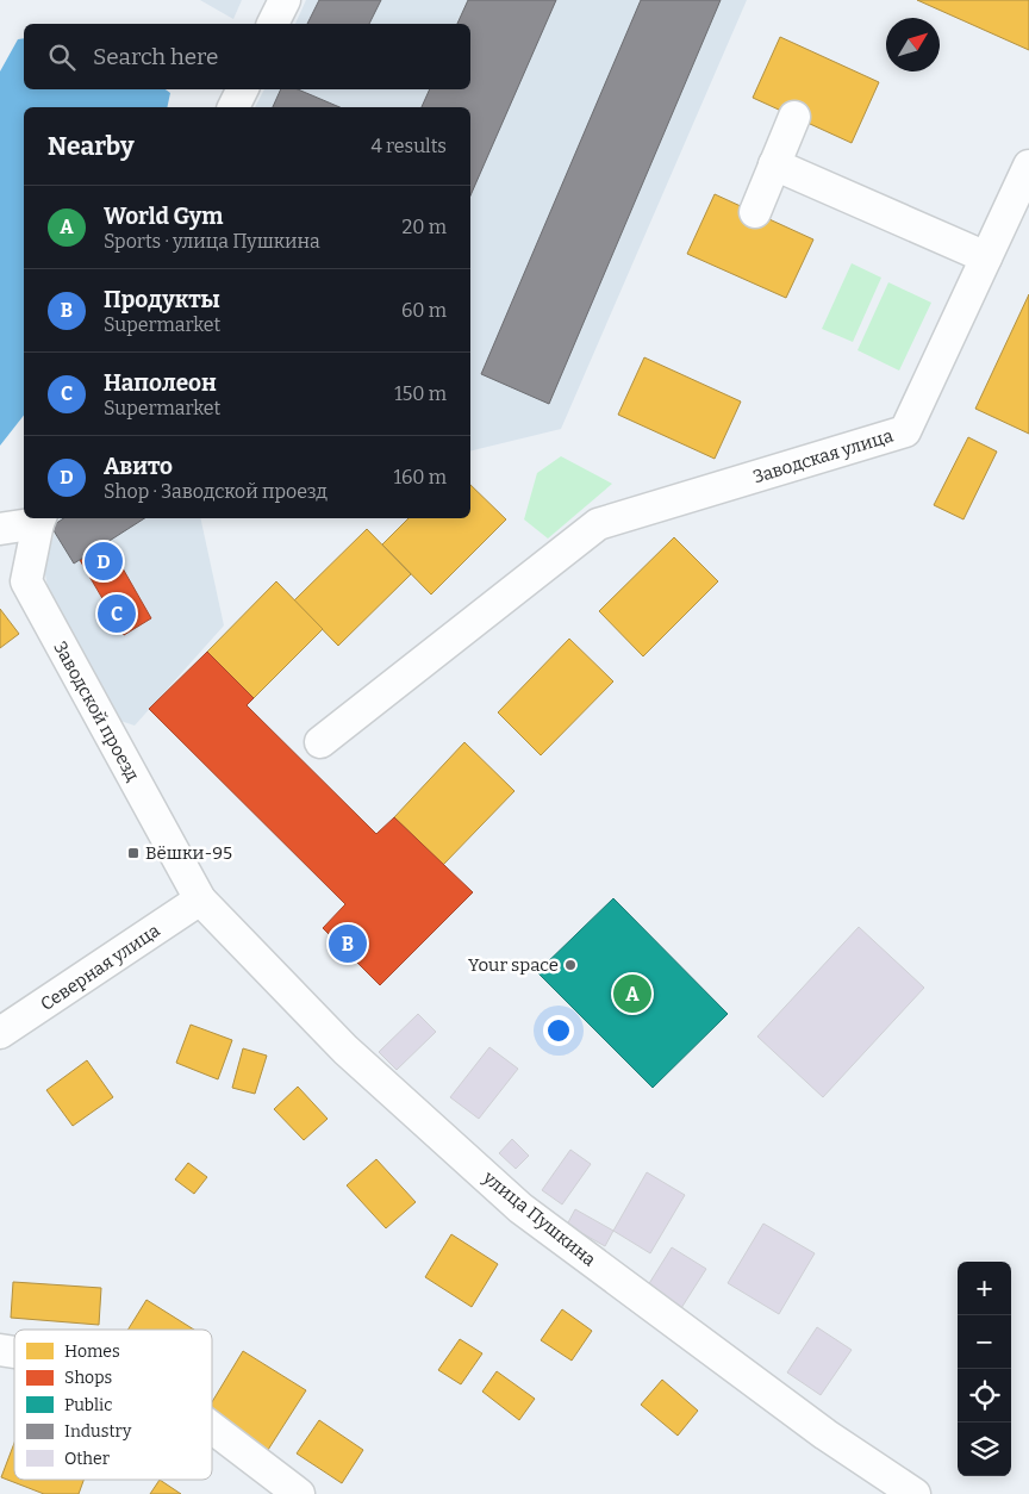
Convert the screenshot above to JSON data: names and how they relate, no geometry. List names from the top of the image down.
{
  "streets": {
    "street": [
      "Заводская улица",
      "Заводской проезд",
      "Северная улица",
      "улица Пушкина"
    ]
  },
  "crossings": [
    ["Заводской проезд", "Северная улица"],
    ["Заводской проезд", "улица Пушкина"],
    ["Северная улица", "улица Пушкина"]
  ],
  "places": {
    "transit": ["Вёшки-95"],
    "other": ["Your space"]
  },
  "legend": [
    "Homes",
    "Shops",
    "Public",
    "Industry",
    "Other"
  ],
  "north": "top right",
  "page": {
    "search": "Search here",
    "heading": ["Nearby", "4 results"],
    "list": [
      {
        "mark": "A",
        "name": "World Gym",
        "note": "Sports · улица Пушкина",
        "value": "20 m"
      },
      {
        "mark": "B",
        "name": "Продукты",
        "note": "Supermarket",
        "value": "60 m"
      },
      {
        "mark": "C",
        "name": "Наполеон",
        "note": "Supermarket",
        "value": "150 m"
      },
      {
        "mark": "D",
        "name": "Авито",
        "note": "Shop · Заводской проезд",
        "value": "160 m"
      }
    ],
    "pins": [
      "D",
      "C",
      "B",
      "A"
    ],
    "map_buttons": ["+", "−"]
  }
}
